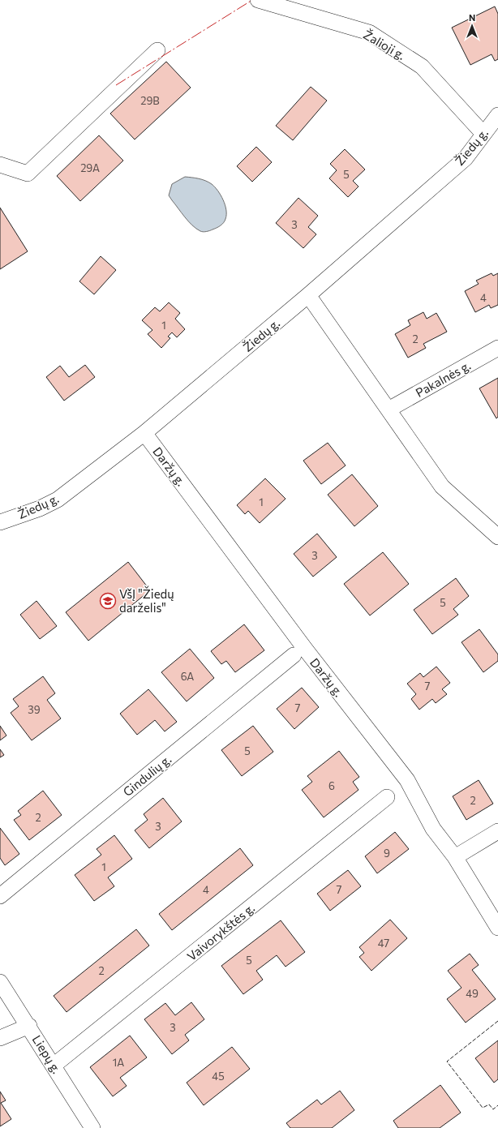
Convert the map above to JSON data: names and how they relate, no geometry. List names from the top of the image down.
{
  "streets": {
    "street": [
      "Žalioji g.",
      "Žiedų g.",
      "Pakalnės g.",
      "Daržų g.",
      "Gindulių g.",
      "Vaivorykštės g.",
      "Liepų g."
    ]
  },
  "crossings": [
    ["Žalioji g.", "Žiedų g."],
    ["Žiedų g.", "Daržų g."],
    ["Vaivorykštės g.", "Liepų g."]
  ],
  "places": {
    "school or university": ["VšĮ \"Žiedų darželis\""]
  },
  "house_numbers": [
    "29B",
    "29A",
    "5",
    "3",
    "4",
    "1",
    "2",
    "1",
    "3",
    "5",
    "6A",
    "7",
    "7",
    "39",
    "5",
    "6",
    "2",
    "2",
    "3",
    "9",
    "1",
    "4",
    "7",
    "47",
    "5",
    "2",
    "49",
    "3",
    "1A",
    "45"
  ],
  "north": "top"
}
